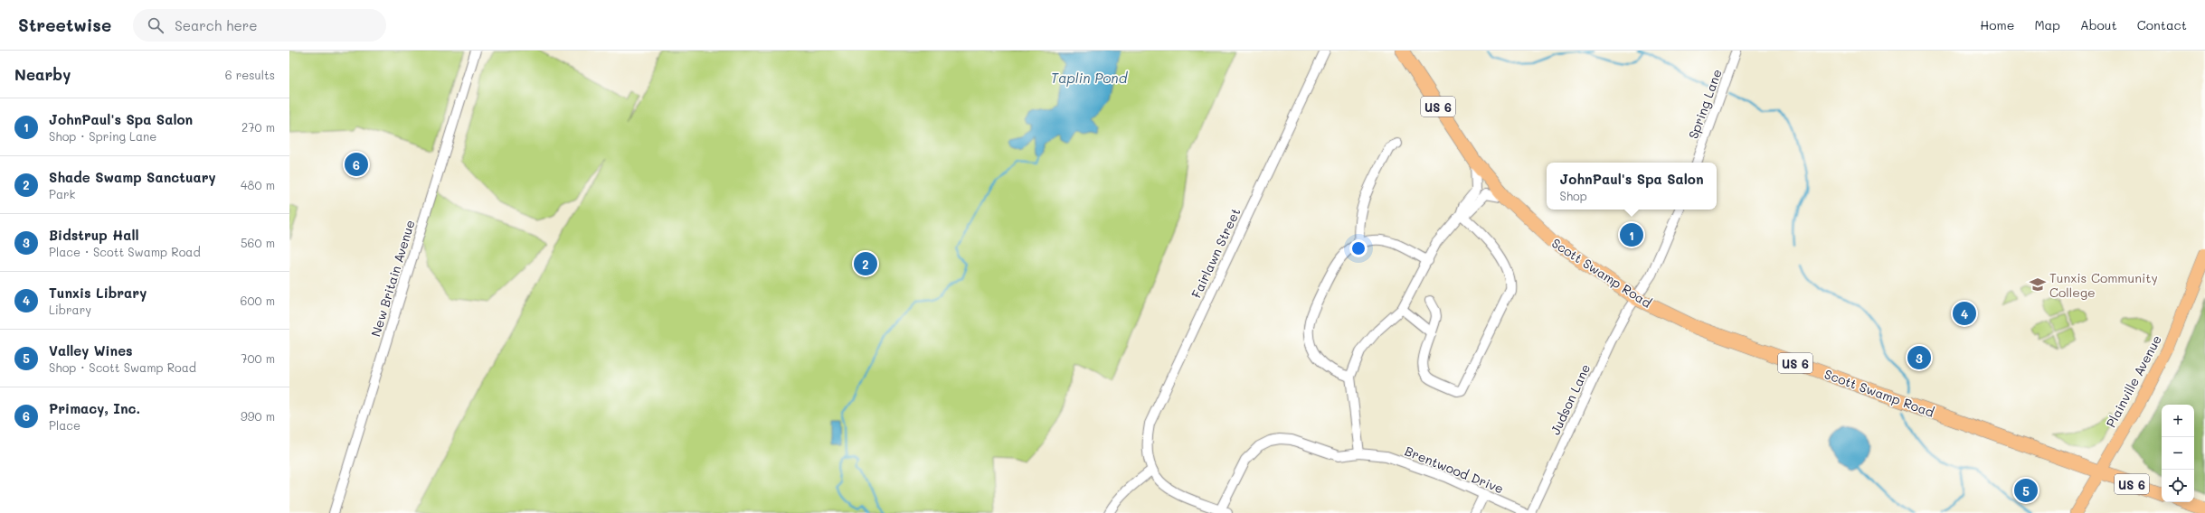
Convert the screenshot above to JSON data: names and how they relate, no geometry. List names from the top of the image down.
{
  "streets": {
    "highway": ["US 6", "Scott Swamp Road"],
    "main road": ["Plainville Avenue"],
    "street": [
      "Spring Lane",
      "Fairlawn Street",
      "New Britain Avenue",
      "Judson Lane",
      "Brentwood Drive"
    ]
  },
  "crossings": [
    ["Fairlawn Street", "Brentwood Drive"],
    ["Scott Swamp Road", "Plainville Avenue"],
    ["Scott Swamp Road", "Judson Lane"]
  ],
  "water": ["Taplin Pond"],
  "places": {
    "school or university": ["Tunxis Community College"]
  },
  "page": {
    "header": "Streetwise",
    "search": "Search here",
    "nav": [
      "Home",
      "Map",
      "About",
      "Contact"
    ],
    "heading": ["Nearby", "6 results"],
    "list": [
      {
        "mark": "1",
        "name": "JohnPaul's Spa Salon",
        "note": "Shop · Spring Lane",
        "value": "270 m"
      },
      {
        "mark": "2",
        "name": "Shade Swamp Sanctuary",
        "note": "Park",
        "value": "480 m"
      },
      {
        "mark": "3",
        "name": "Bidstrup Hall",
        "note": "Place · Scott Swamp Road",
        "value": "560 m"
      },
      {
        "mark": "4",
        "name": "Tunxis Library",
        "note": "Library",
        "value": "600 m"
      },
      {
        "mark": "5",
        "name": "Valley Wines",
        "note": "Shop · Scott Swamp Road",
        "value": "700 m"
      },
      {
        "mark": "6",
        "name": "Primacy, Inc.",
        "note": "Place",
        "value": "990 m"
      }
    ],
    "pins": [
      "6",
      "1",
      "2",
      "4",
      "3",
      "5"
    ],
    "popup": ["JohnPaul's Spa Salon", "Shop"],
    "map_buttons": ["+", "−"]
  }
}
